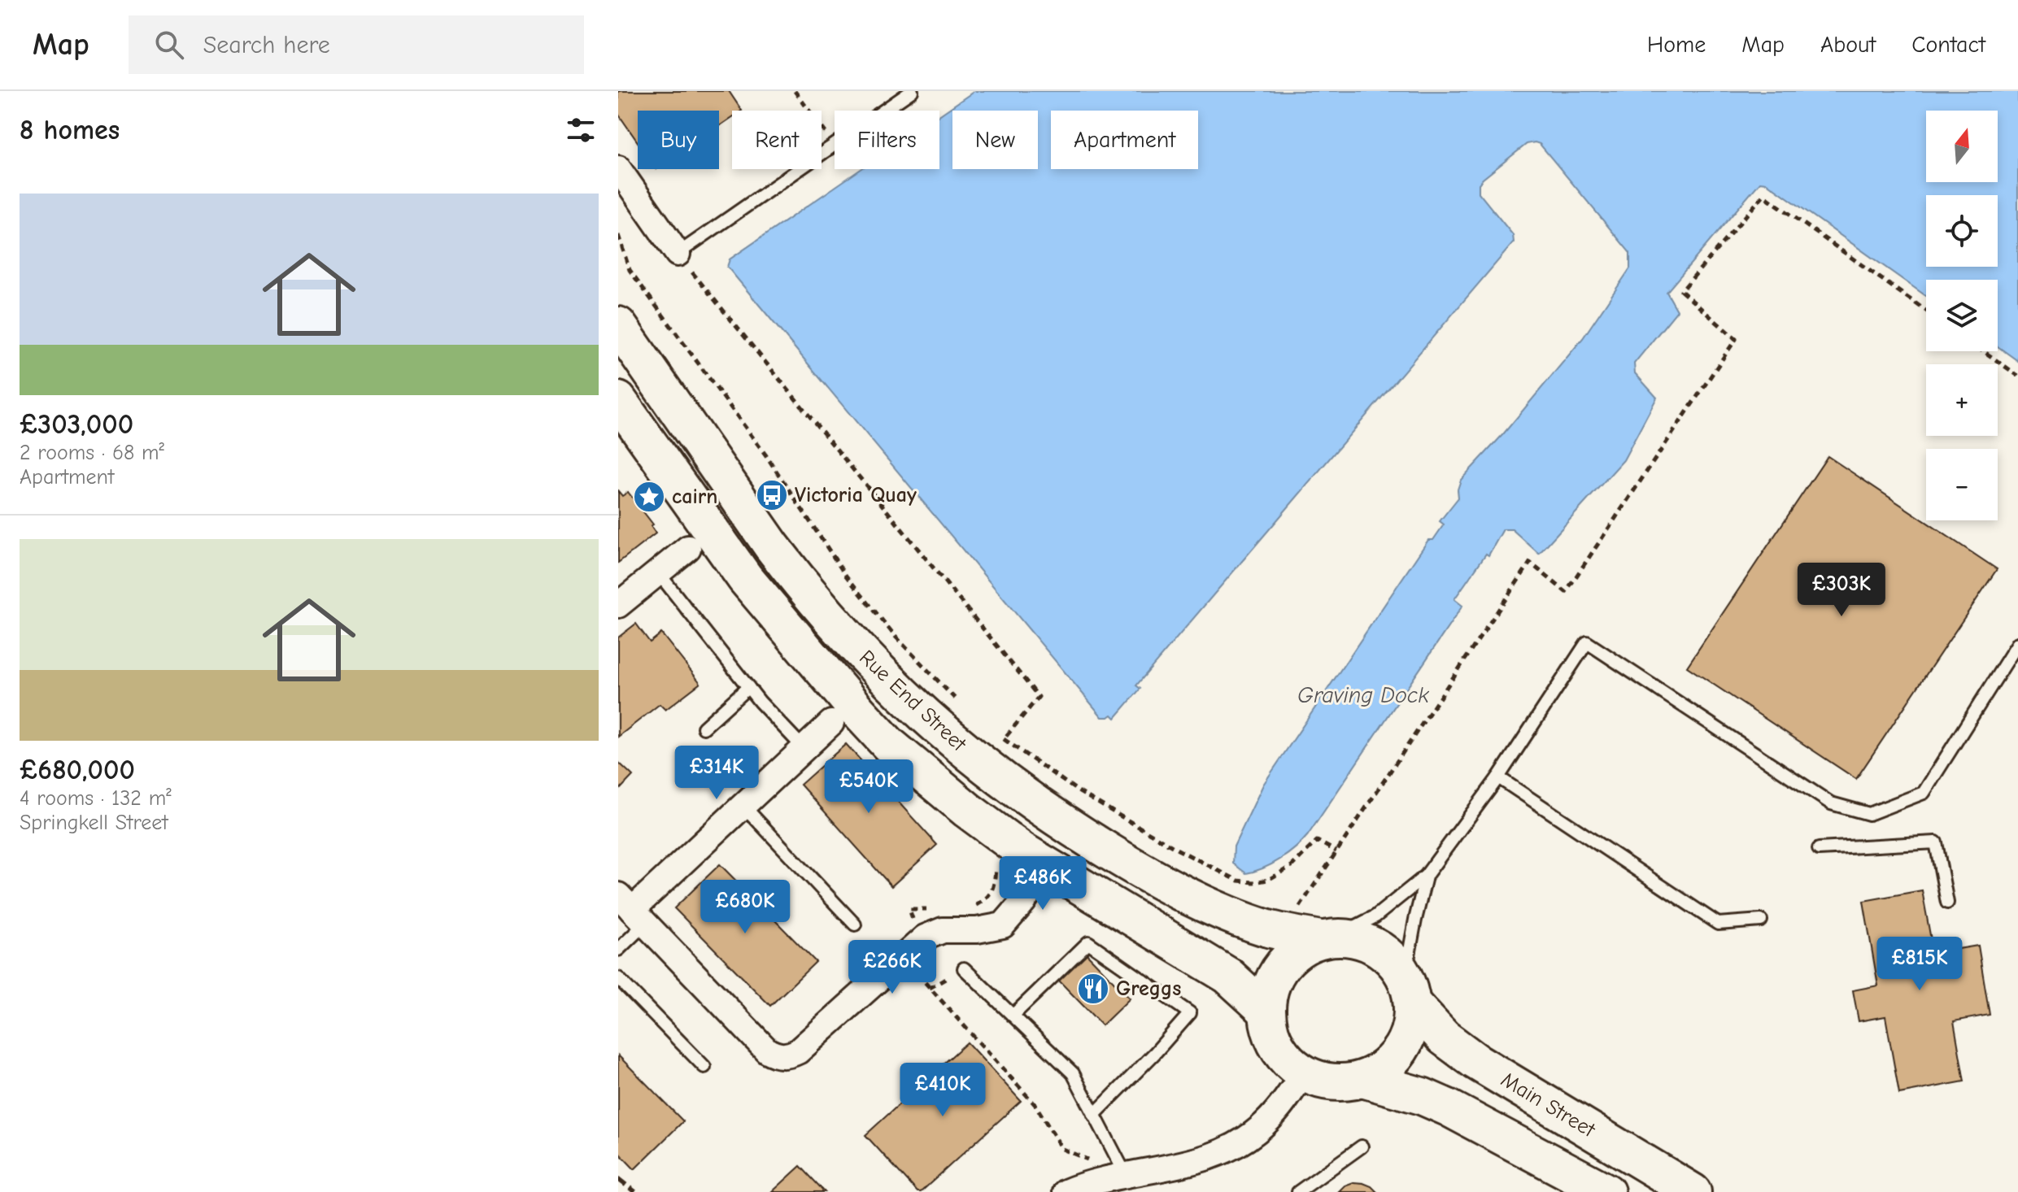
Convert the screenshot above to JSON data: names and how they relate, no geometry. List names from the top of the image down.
{
  "streets": {
    "highway": ["Rue End Street", "Main Street"]
  },
  "crossings": [
    ["Rue End Street", "Main Street"]
  ],
  "water": ["Graving Dock"],
  "places": {
    "bus stop": ["Victoria Quay"],
    "place": ["cairn"],
    "restaurant": ["Greggs"]
  },
  "north": "top",
  "page": {
    "header": "Map",
    "search": "Search here",
    "nav": [
      "Home",
      "Map",
      "About",
      "Contact"
    ],
    "heading": "8 homes",
    "map_buttons": ["+", "−"],
    "chip": [
      "Buy",
      "Rent",
      "Filters",
      "New",
      "Apartment"
    ],
    "list": [
      {
        "name": "£303,000",
        "note": "2 rooms · 68 m² · Apartment"
      },
      {
        "name": "£680,000",
        "note": "4 rooms · 132 m² · Springkell Street"
      }
    ],
    "price": [
      "£303K",
      "£314K",
      "£540K",
      "£486K",
      "£680K",
      "£815K",
      "£266K",
      "£410K"
    ]
  }
}
